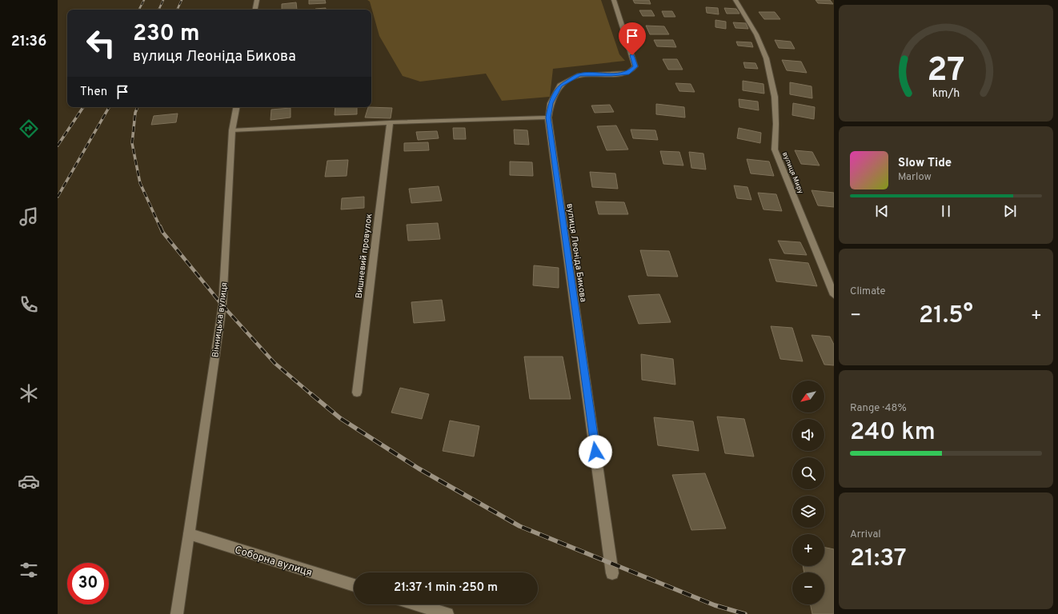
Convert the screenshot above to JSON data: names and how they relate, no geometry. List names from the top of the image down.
{
  "streets": {
    "street": [
      "вулиця Миру",
      "вулиця Леоніда Бикова",
      "Вишневий провулок",
      "Вінницька вулиця",
      "Соборна вулиця"
    ]
  },
  "crossings": [
    ["Вінницька вулиця", "Соборна вулиця"]
  ],
  "north": "bottom left",
  "page": {
    "tabs": "21:36",
    "turn": ["230 m", "вулиця Леоніда Бикова"],
    "then": "Then",
    "song": ["Slow Tide", "Marlow"],
    "tile": [
      "Climate",
      ["Range · 48%", "240 km"],
      ["Arrival", "21:37"]
    ],
    "heat": ["−", "21.5°", "+"],
    "map_buttons": ["+", "−"],
    "limit": "30",
    "trip": "21:37 · 1 min · 250 m",
    "gauge": ["27", "km/h"]
  }
}
